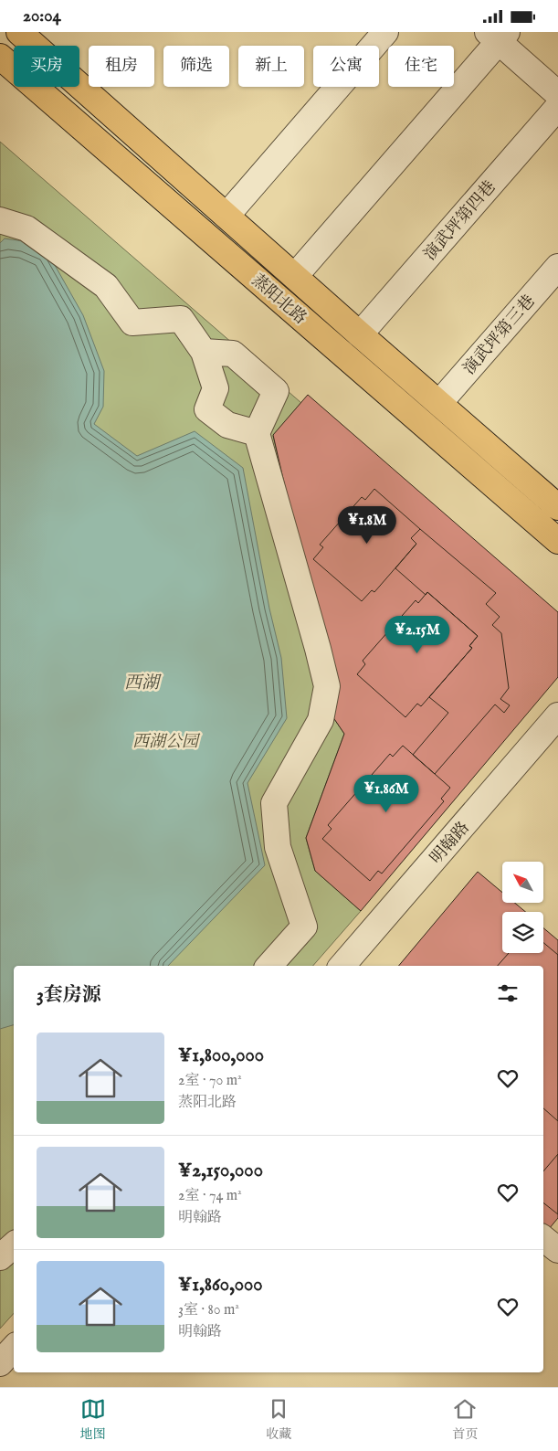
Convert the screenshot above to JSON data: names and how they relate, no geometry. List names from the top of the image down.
{
  "streets": {
    "main road": ["蒸阳北路"],
    "street": ["演武坪第四巷", "演武坪第三巷", "明翰路"]
  },
  "crossings": [
    ["演武坪第四巷", "蒸阳北路"],
    ["蒸阳北路", "演武坪第三巷"]
  ],
  "water": ["西湖"],
  "parks": ["西湖公园"],
  "north": "top left",
  "page": {
    "status": "20:04",
    "chip": [
      "买房",
      "租房",
      "筛选",
      "新上",
      "公寓",
      "住宅"
    ],
    "price": ["¥1.8M", "¥2.15M", "¥1.86M"],
    "heading": "3套房源",
    "list": [
      {
        "name": "¥1,800,000",
        "note": "2室 · 70 m² · 蒸阳北路"
      },
      {
        "name": "¥2,150,000",
        "note": "2室 · 74 m² · 明翰路"
      },
      {
        "name": "¥1,860,000",
        "note": "3室 · 80 m² · 明翰路"
      }
    ],
    "tabs": ["地图", "收藏", "首页"]
  }
}
